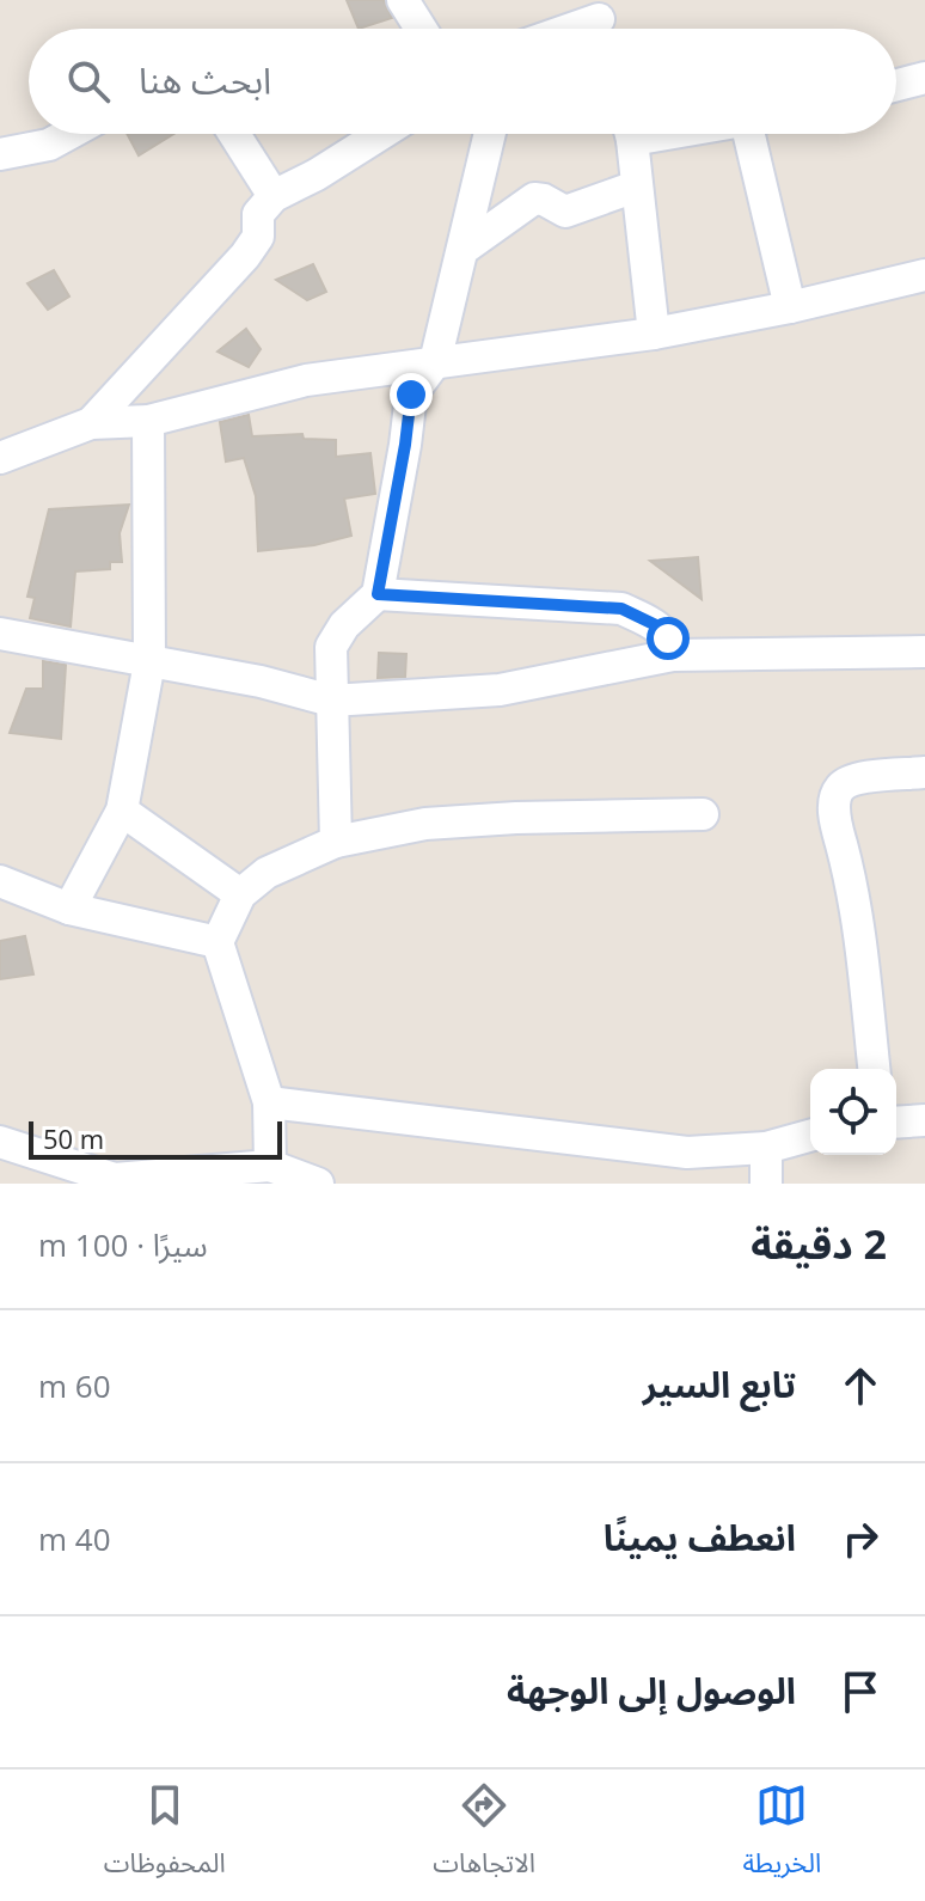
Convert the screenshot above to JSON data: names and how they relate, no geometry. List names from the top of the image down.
{
  "scale_bar": "50 m",
  "page": {
    "search": "ابحث هنا",
    "scale": "50 m",
    "heading": ["2 دقيقة", "سيرًا · 100 m"],
    "list": [
      ["تابع السير", "60 m"],
      ["انعطف يمينًا", "40 m"],
      "الوصول إلى الوجهة"
    ],
    "nav": ["الخريطة", "الاتجاهات", "المحفوظات"]
  }
}
